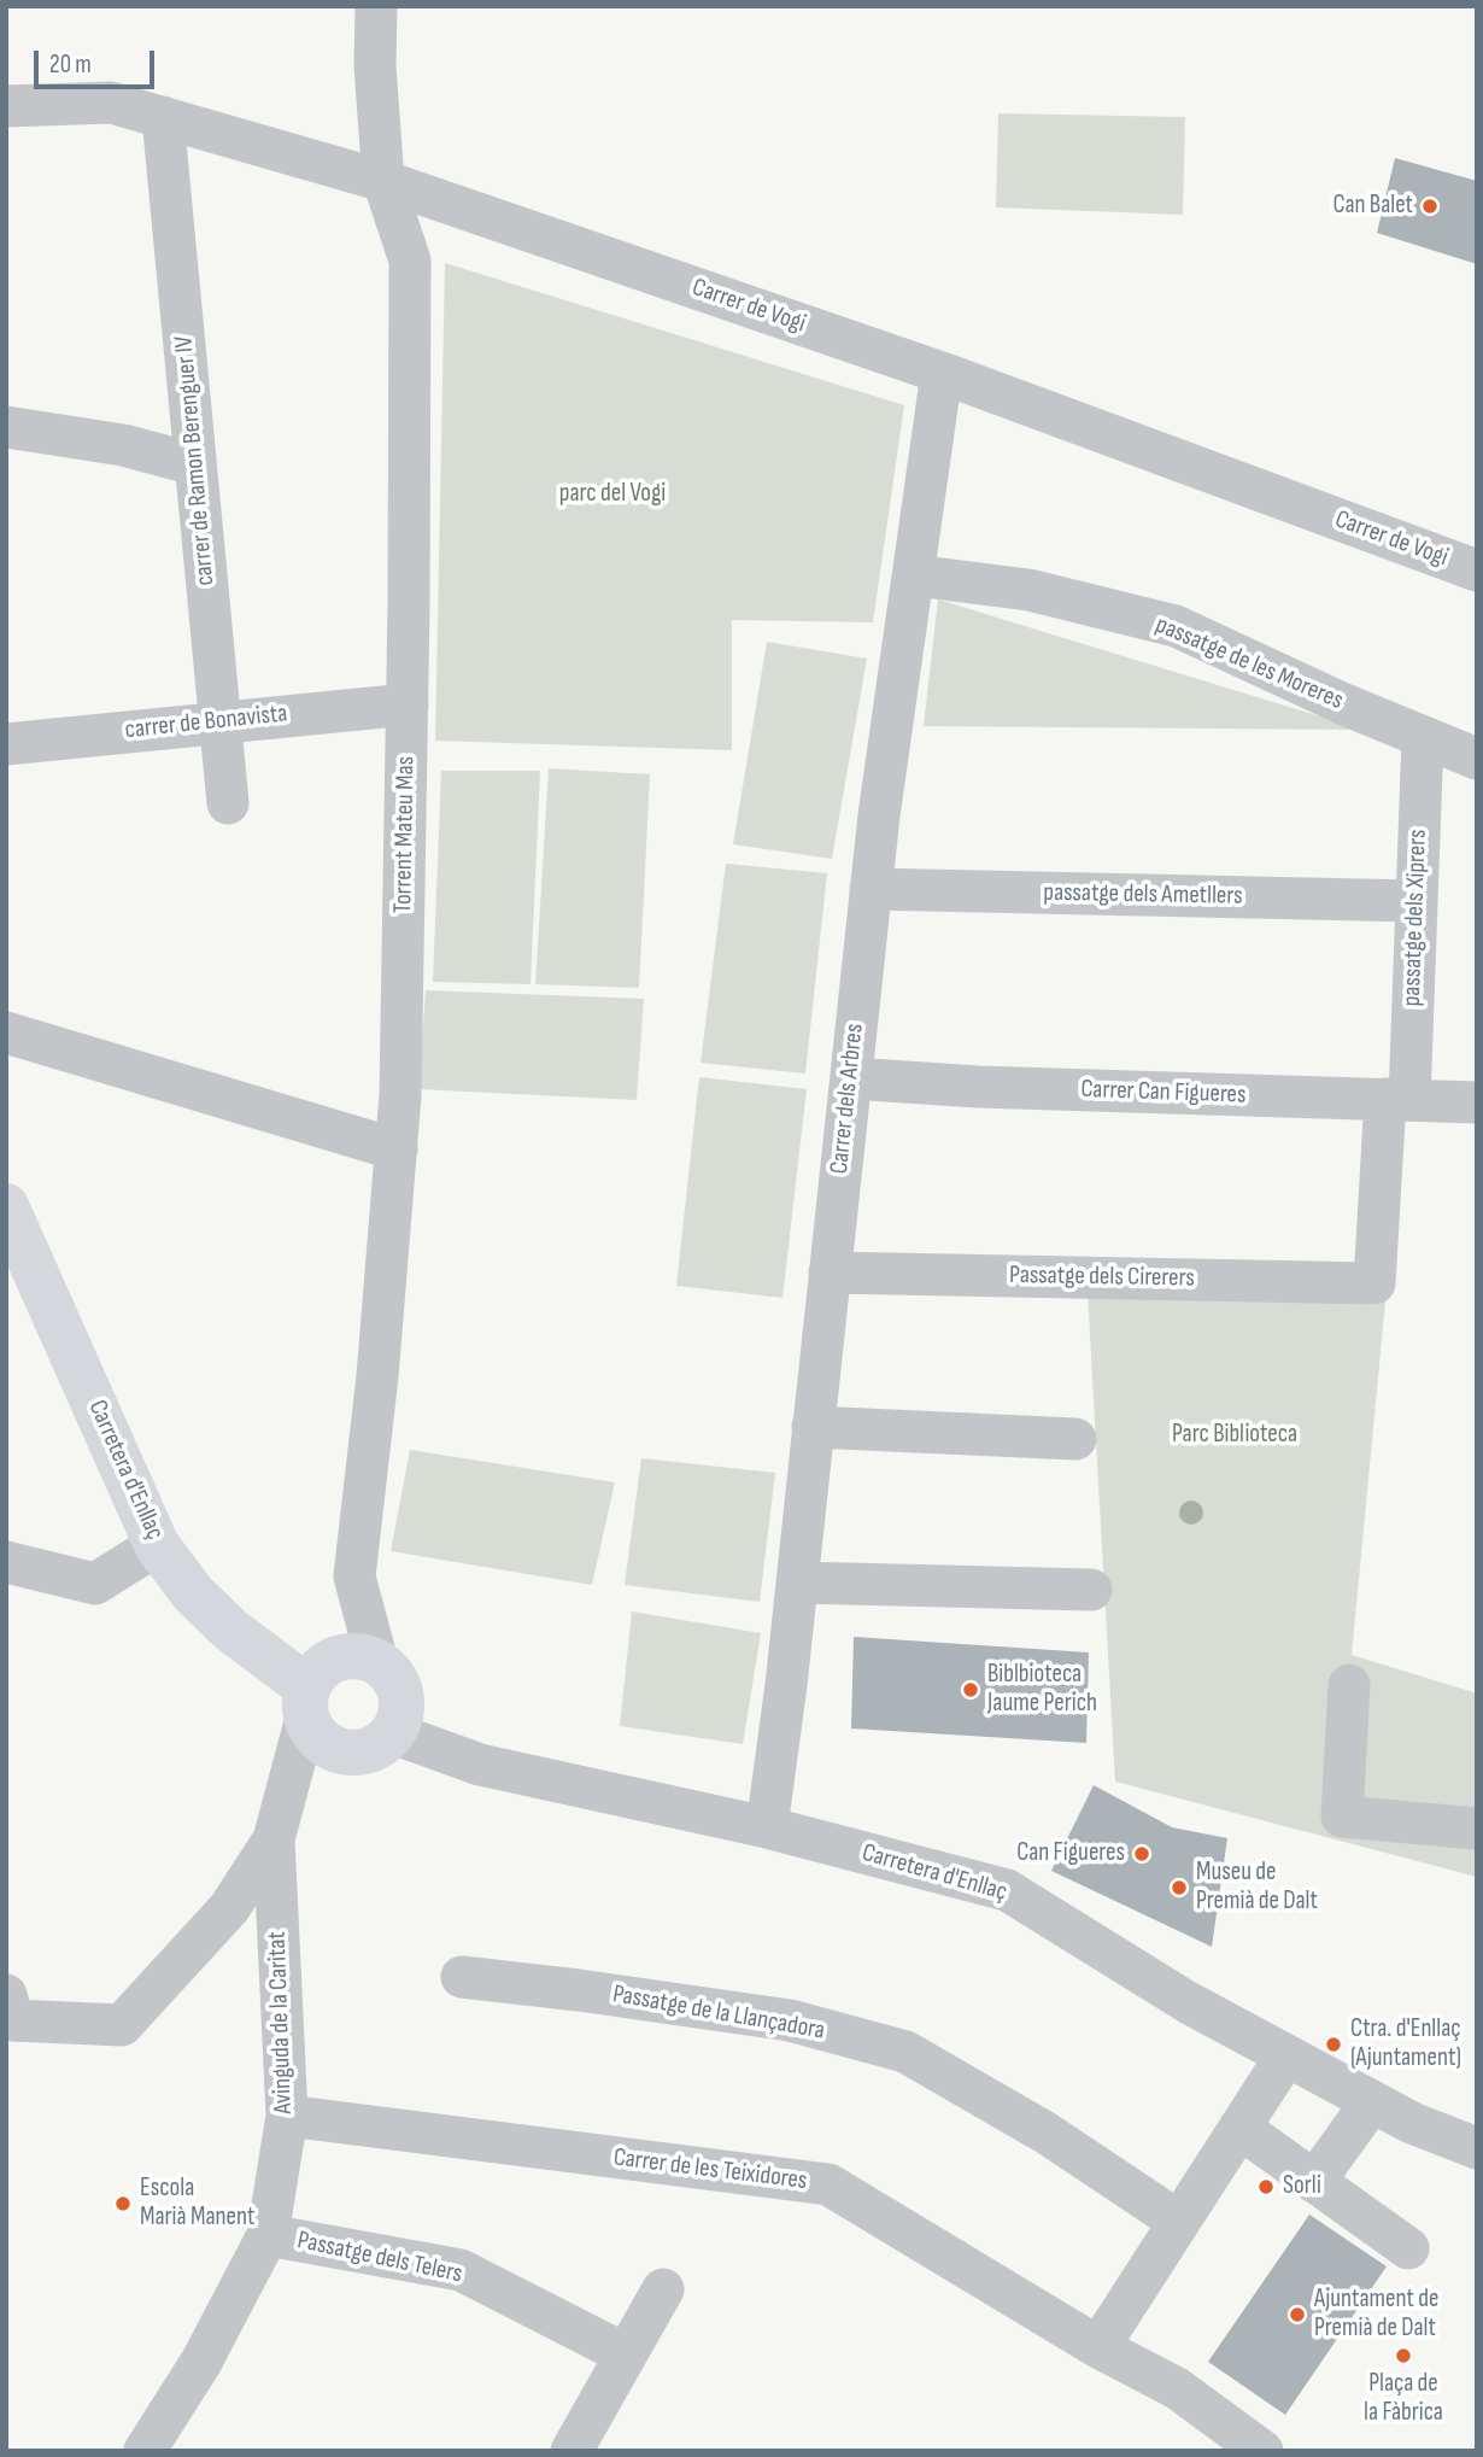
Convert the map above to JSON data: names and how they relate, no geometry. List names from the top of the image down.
{
  "streets": {
    "street": [
      "Carrer de Vogi",
      "carrer de Ramon Berenguer IV",
      "passatge de les Moreres",
      "carrer de Bonavista",
      "Torrent Mateu Mas",
      "passatge dels Ametllers",
      "passatge dels Xiprers",
      "Carrer Can Figueres",
      "Carrer dels Arbres",
      "Passatge dels Cirerers",
      "Carretera d'Enllaç",
      "Passatge de la Llançadora",
      "Avinguda de la Caritat",
      "Carrer de les Teixidores",
      "Passatge dels Telers"
    ]
  },
  "crossings": [
    ["Carrer de Vogi", "carrer de Ramon Berenguer IV"],
    ["Carrer de Vogi", "Torrent Mateu Mas"],
    ["Carrer de Vogi", "Carrer dels Arbres"],
    ["carrer de Ramon Berenguer IV", "carrer de Bonavista"],
    ["passatge de les Moreres", "passatge dels Xiprers"],
    ["passatge de les Moreres", "Carrer dels Arbres"],
    ["carrer de Bonavista", "Torrent Mateu Mas"],
    ["Torrent Mateu Mas", "Carretera d'Enllaç"],
    ["Torrent Mateu Mas", "Avinguda de la Caritat"],
    ["passatge dels Ametllers", "passatge dels Xiprers"],
    ["passatge dels Ametllers", "Carrer dels Arbres"],
    ["passatge dels Xiprers", "Carrer Can Figueres"],
    ["passatge dels Xiprers", "Passatge dels Cirerers"],
    ["Carrer Can Figueres", "Carrer dels Arbres"],
    ["Carrer Can Figueres", "Passatge dels Cirerers"],
    ["Carrer dels Arbres", "Passatge dels Cirerers"],
    ["Carrer dels Arbres", "Carretera d'Enllaç"],
    ["Carretera d'Enllaç", "Avinguda de la Caritat"],
    ["Avinguda de la Caritat", "Carrer de les Teixidores"],
    ["Avinguda de la Caritat", "Passatge dels Telers"]
  ],
  "parks": ["parc del Vogi", "Parc Biblioteca"],
  "places": [
    "Can Balet",
    "Biblbioteca Jaume Perich",
    "Can Figueres",
    "Museu de Premià de Dalt",
    "Ctra. d'Enllaç (Ajuntament)",
    "Sorli",
    "Escola Marià Manent",
    "Ajuntament de Premià de Dalt",
    "Plaça de la Fàbrica"
  ],
  "scale_bar": "20 m"
}
